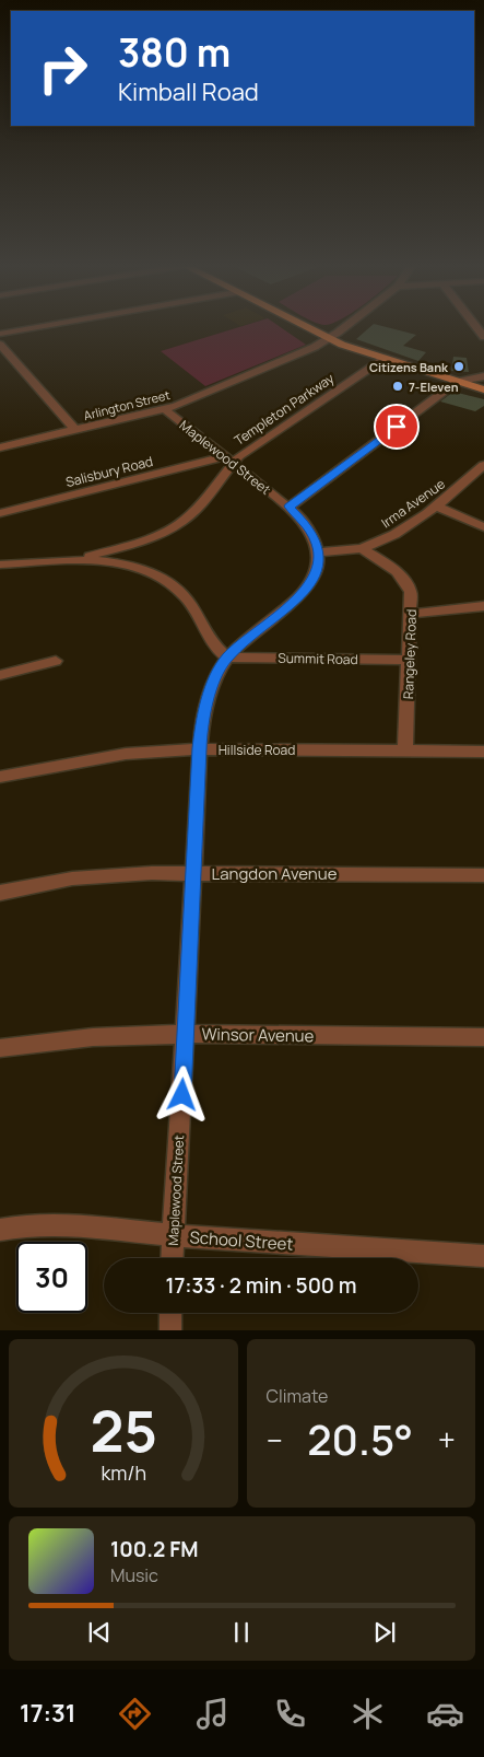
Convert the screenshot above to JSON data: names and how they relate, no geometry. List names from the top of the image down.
{
  "streets": {
    "street": [
      "Arlington Street",
      "Templeton Parkway",
      "Maplewood Street",
      "Salisbury Road",
      "Irma Avenue",
      "Rangeley Road",
      "Summit Road",
      "Hillside Road",
      "Langdon Avenue",
      "Winsor Avenue",
      "School Street"
    ]
  },
  "crossings": [
    ["Arlington Street", "Maplewood Street"],
    ["Templeton Parkway", "Maplewood Street"],
    ["Templeton Parkway", "Salisbury Road"],
    ["Maplewood Street", "Salisbury Road"],
    ["Maplewood Street", "Irma Avenue"],
    ["Maplewood Street", "Summit Road"],
    ["Maplewood Street", "Hillside Road"],
    ["Maplewood Street", "Langdon Avenue"],
    ["Maplewood Street", "Winsor Avenue"],
    ["Maplewood Street", "School Street"],
    ["Irma Avenue", "Rangeley Road"],
    ["Rangeley Road", "Summit Road"],
    ["Rangeley Road", "Hillside Road"]
  ],
  "places": ["Citizens Bank", "7-Eleven"],
  "page": {
    "turn": ["380 m", "Kimball Road"],
    "limit": "30",
    "trip": "17:33 · 2 min · 500 m",
    "tile": "Climate",
    "heat": ["−", "20.5°", "+"],
    "song": ["100.2 FM", "Music"],
    "tabs": "17:31",
    "gauge": ["25", "km/h"]
  }
}
